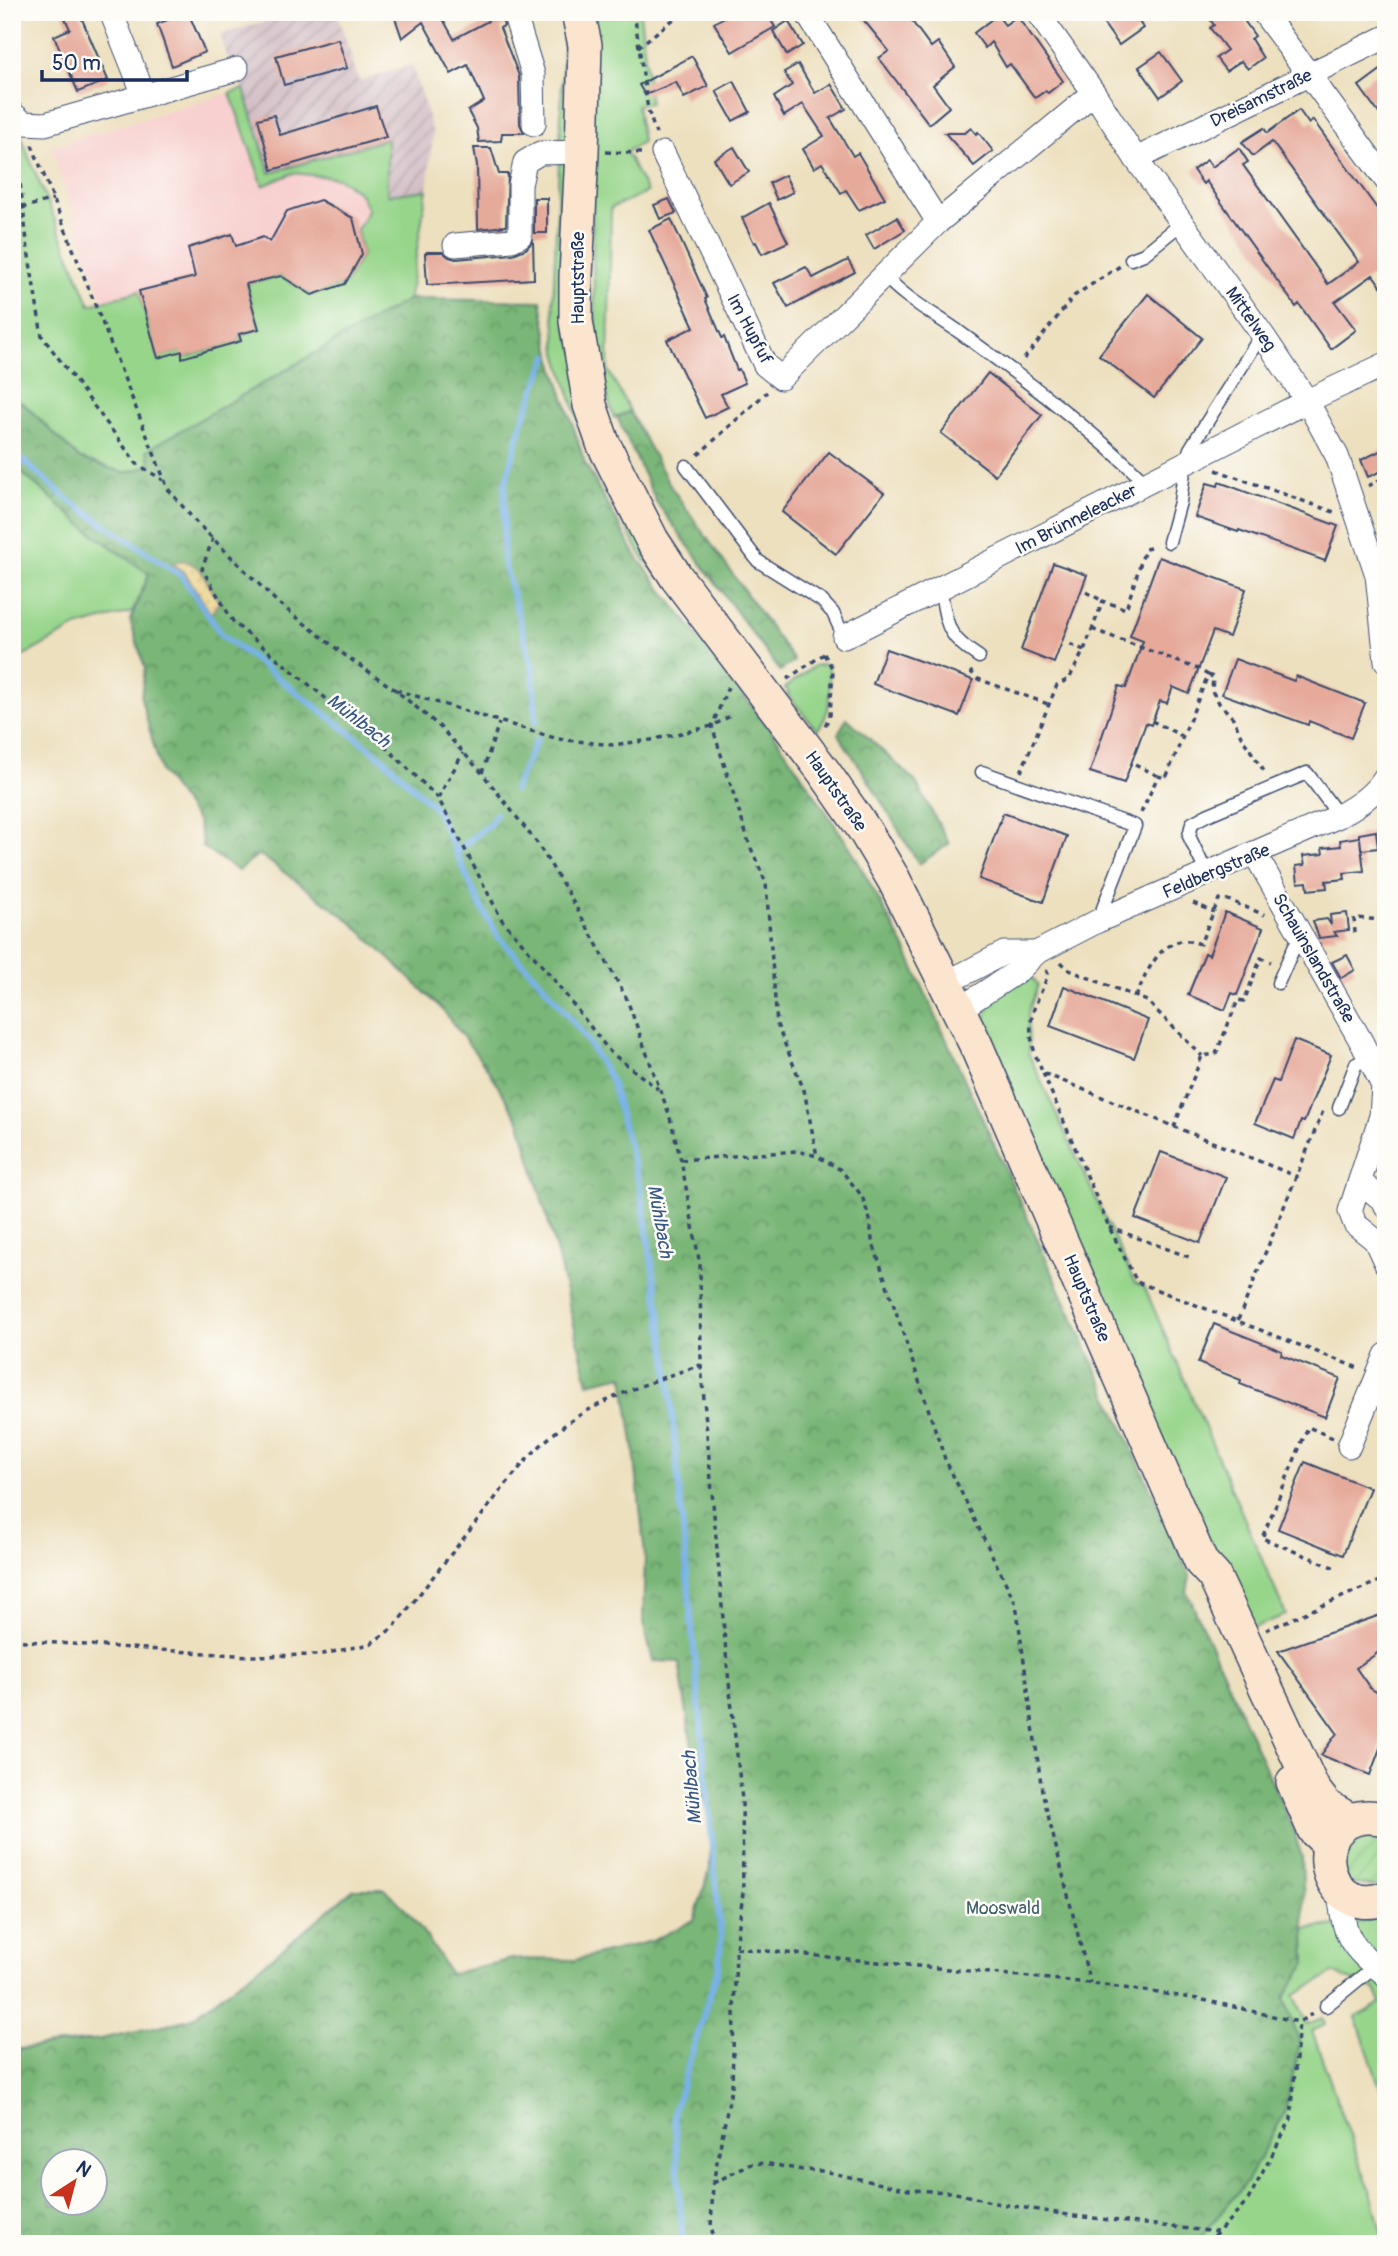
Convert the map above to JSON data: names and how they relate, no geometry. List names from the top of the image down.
{
  "streets": {
    "street": [
      "Dreisamstraße",
      "Hauptstraße",
      "Mittelweg",
      "Im Hupfuf",
      "Im Brünneleacker",
      "Feldbergstraße",
      "Schauinslandstraße"
    ]
  },
  "crossings": [
    ["Dreisamstraße", "Mittelweg"],
    ["Hauptstraße", "Feldbergstraße"],
    ["Mittelweg", "Im Hupfuf"],
    ["Mittelweg", "Im Brünneleacker"],
    ["Feldbergstraße", "Schauinslandstraße"]
  ],
  "water": ["Mühlbach"],
  "parks": ["Mooswald"],
  "scale_bar": "50 m",
  "north": "top right"
}
